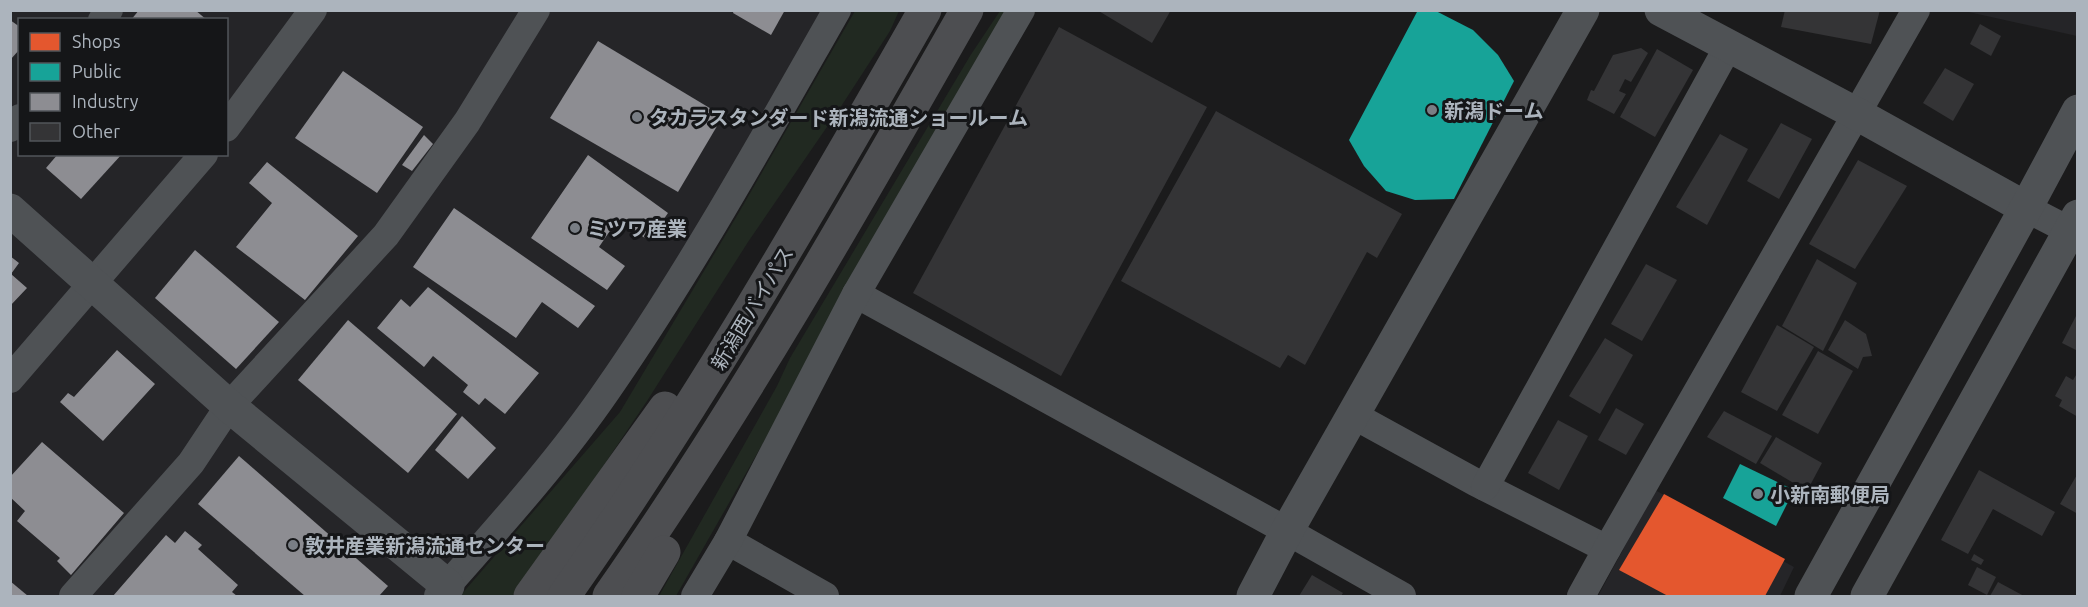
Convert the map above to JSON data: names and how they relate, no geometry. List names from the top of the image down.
{
  "streets": {
    "highway": ["新潟西バイパス"]
  },
  "places": [
    "新潟ドーム",
    "タカラスタンダード新潟流通ショールーム",
    "ミツワ産業",
    "小新南郵便局",
    "敦井産業新潟流通センター"
  ],
  "legend": [
    "Shops",
    "Public",
    "Industry",
    "Other"
  ]
}
